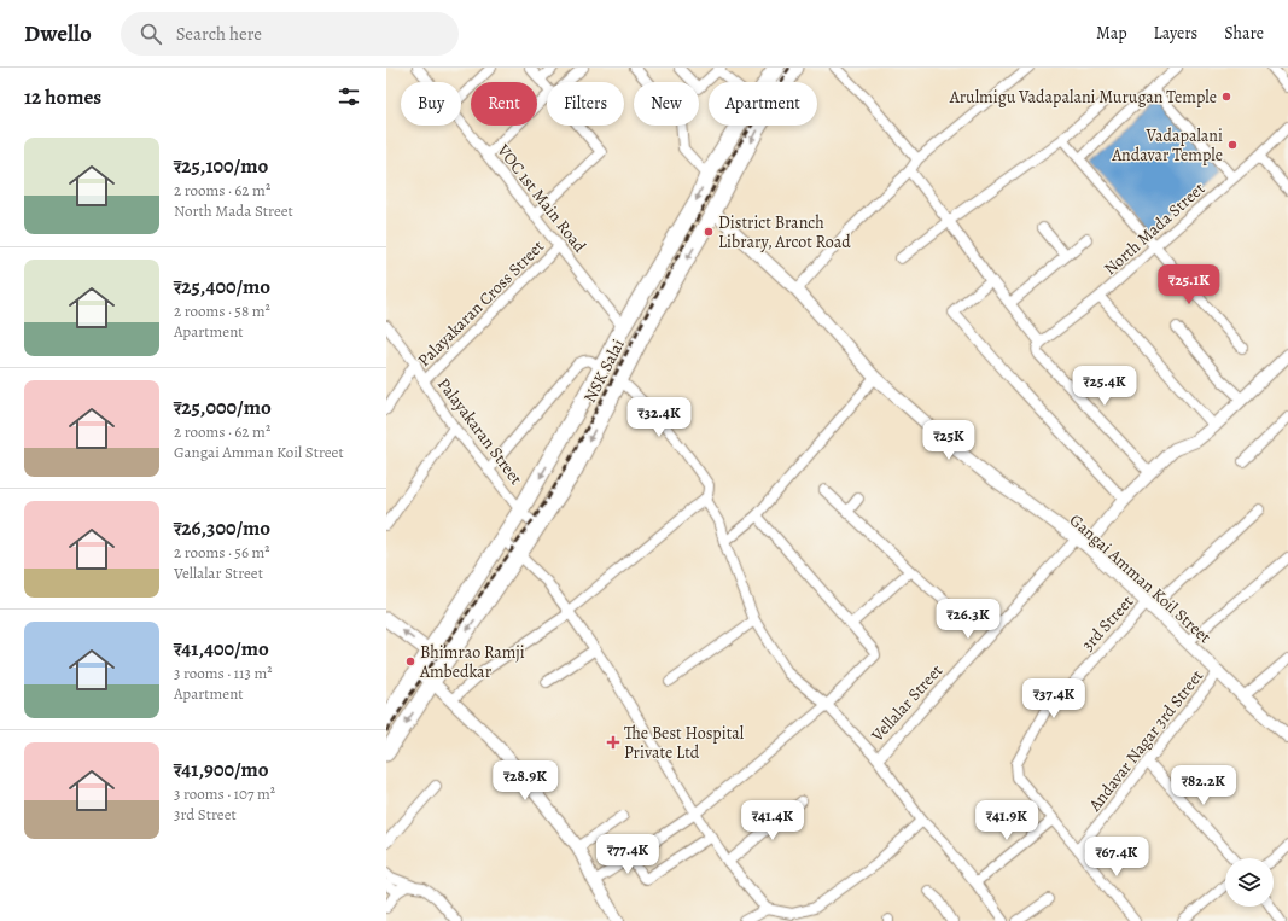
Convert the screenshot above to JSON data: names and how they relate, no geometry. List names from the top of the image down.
{
  "streets": {
    "main road": ["NSK Salai"],
    "street": [
      "VOC 1st Main Road",
      "North Mada Street",
      "Palayakaran Cross Street",
      "Palayakaran Street",
      "Gangai Amman Koil Street",
      "3rd Street",
      "Vellalar Street",
      "Andavar Nagar 3rd Street"
    ]
  },
  "crossings": [
    ["VOC 1st Main Road", "Palayakaran Cross Street"],
    ["Palayakaran Cross Street", "Palayakaran Street"],
    ["NSK Salai", "Palayakaran Street"],
    ["NSK Salai", "Gangai Amman Koil Street"],
    ["Gangai Amman Koil Street", "3rd Street"],
    ["Gangai Amman Koil Street", "Vellalar Street"],
    ["Gangai Amman Koil Street", "Andavar Nagar 3rd Street"],
    ["3rd Street", "Andavar Nagar 3rd Street"]
  ],
  "places": {
    "other": [
      "Arulmigu Vadapalani Murugan Temple",
      "Vadapalani Andavar Temple",
      "District Branch Library, Arcot Road",
      "Bhimrao Ramji Ambedkar"
    ],
    "health": ["The Best Hospital Private Ltd"]
  },
  "page": {
    "header": "Dwello",
    "search": "Search here",
    "nav": ["Map", "Layers", "Share"],
    "heading": "12 homes",
    "chip": [
      "Buy",
      "Rent",
      "Filters",
      "New",
      "Apartment"
    ],
    "list": [
      {
        "name": "₹25,100/mo",
        "note": "2 rooms · 62 m² · North Mada Street"
      },
      {
        "name": "₹25,400/mo",
        "note": "2 rooms · 58 m² · Apartment"
      },
      {
        "name": "₹25,000/mo",
        "note": "2 rooms · 62 m² · Gangai Amman Koil Street"
      },
      {
        "name": "₹26,300/mo",
        "note": "2 rooms · 56 m² · Vellalar Street"
      },
      {
        "name": "₹41,400/mo",
        "note": "3 rooms · 113 m² · Apartment"
      },
      {
        "name": "₹41,900/mo",
        "note": "3 rooms · 107 m² · 3rd Street"
      }
    ],
    "price": [
      "₹25.1K",
      "₹25.4K",
      "₹32.4K",
      "₹25K",
      "₹26.3K",
      "₹37.4K",
      "₹28.9K",
      "₹82.2K",
      "₹41.4K",
      "₹41.9K",
      "₹77.4K",
      "₹67.4K"
    ]
  }
}
